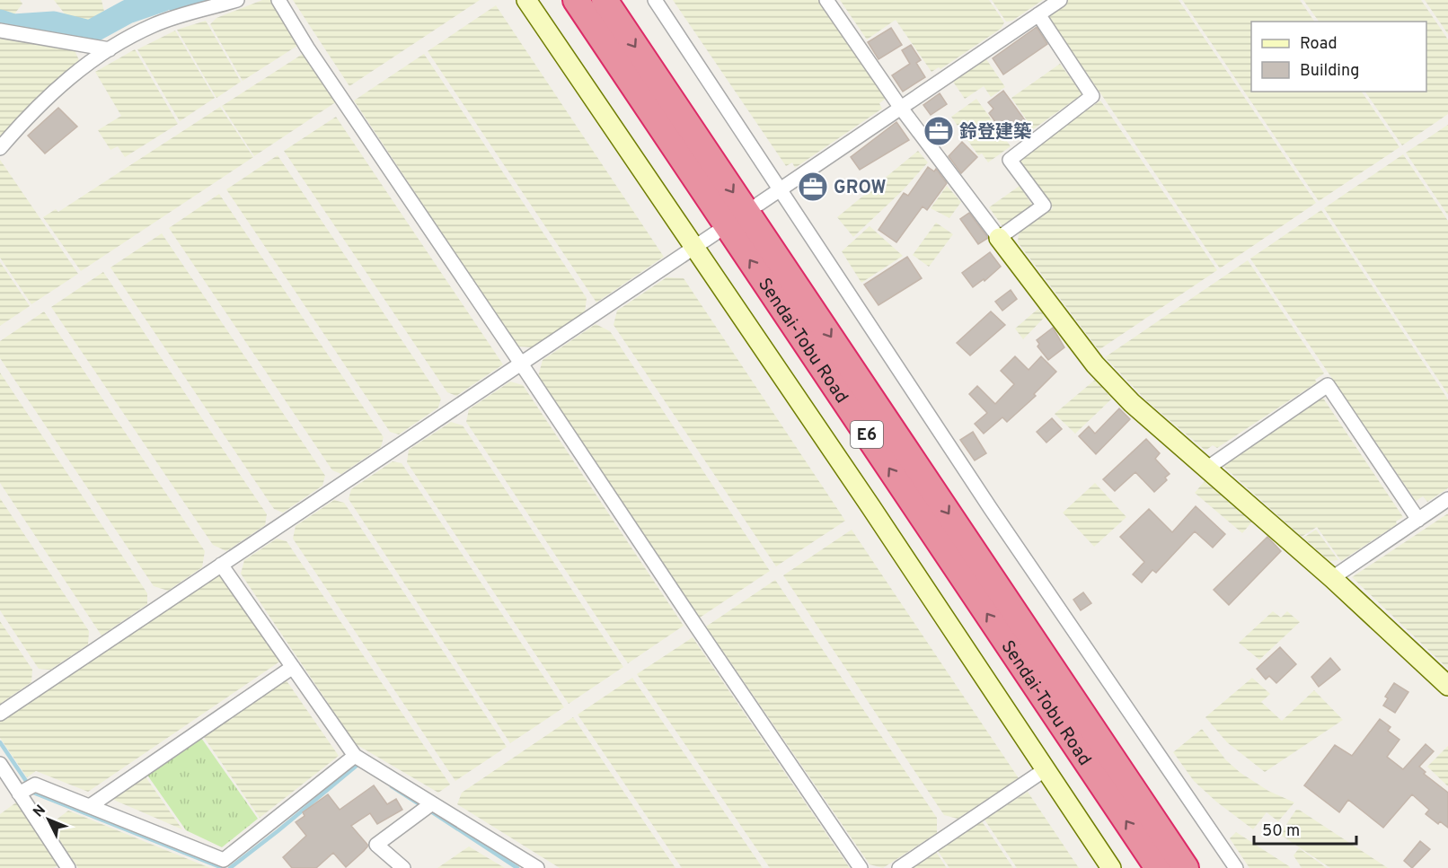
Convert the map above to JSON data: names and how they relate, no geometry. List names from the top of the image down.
{
  "streets": {
    "highway": ["Sendai-Tobu Road", "E6"]
  },
  "places": {
    "office": ["鈴登建築", "GROW"]
  },
  "legend": ["Road", "Building"],
  "scale_bar": "50 m",
  "north": "top left"
}
